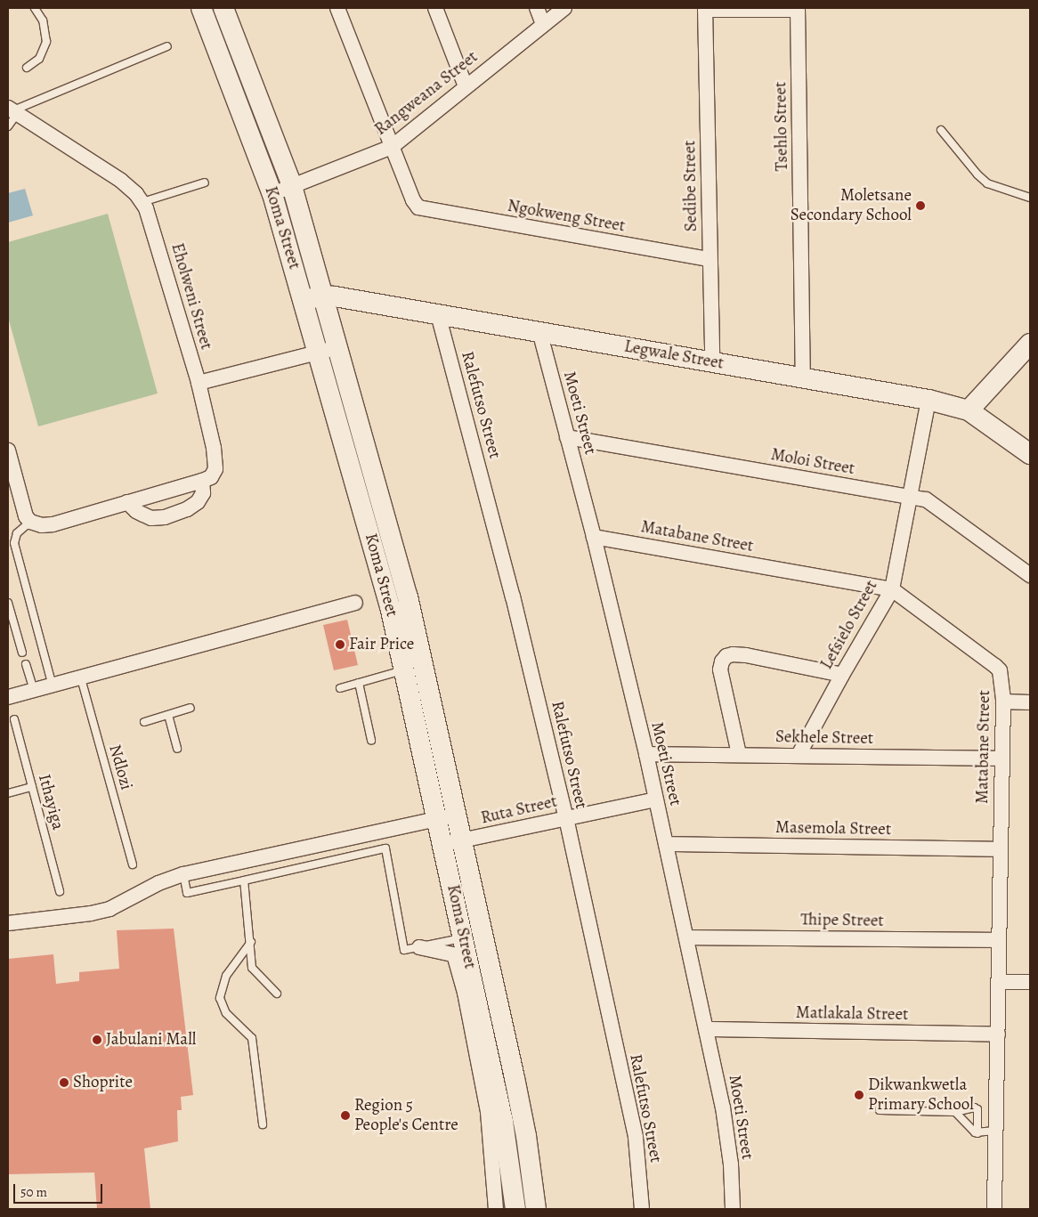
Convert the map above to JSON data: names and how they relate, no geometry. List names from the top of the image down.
{
  "streets": {
    "main road": ["Koma Street", "Legwale Street"],
    "street": [
      "Rangweana Street",
      "Tsehlo Street",
      "Sedibe Street",
      "Ngokweng Street",
      "Eholweni Street",
      "Ralefutso Street",
      "Moeti Street",
      "Moloi Street",
      "Matabane Street",
      "Lefsielo Street",
      "Sekhele Street",
      "Ruta Street",
      "Masemola Street",
      "Thipe Street",
      "Matlakala Street"
    ],
    "lane": ["Ndlozi", "Ithayiga"]
  },
  "crossings": [
    ["Rangweana Street", "Ngokweng Street"],
    ["Rangweana Street", "Koma Street"],
    ["Tsehlo Street", "Sedibe Street"],
    ["Tsehlo Street", "Legwale Street"],
    ["Sedibe Street", "Ngokweng Street"],
    ["Sedibe Street", "Legwale Street"],
    ["Koma Street", "Legwale Street"],
    ["Koma Street", "Ruta Street"],
    ["Legwale Street", "Ralefutso Street"],
    ["Legwale Street", "Moeti Street"],
    ["Legwale Street", "Lefsielo Street"],
    ["Ralefutso Street", "Ruta Street"],
    ["Moeti Street", "Moloi Street"],
    ["Moeti Street", "Matabane Street"],
    ["Moeti Street", "Sekhele Street"],
    ["Moeti Street", "Ruta Street"],
    ["Moeti Street", "Masemola Street"],
    ["Moeti Street", "Thipe Street"],
    ["Moeti Street", "Matlakala Street"],
    ["Moloi Street", "Lefsielo Street"],
    ["Matabane Street", "Lefsielo Street"],
    ["Matabane Street", "Sekhele Street"],
    ["Matabane Street", "Masemola Street"],
    ["Matabane Street", "Thipe Street"],
    ["Matabane Street", "Matlakala Street"],
    ["Lefsielo Street", "Sekhele Street"]
  ],
  "places": [
    "Moletsane Secondary School",
    "Fair Price",
    "Jabulani Mall",
    "Shoprite",
    "Dikwankwetla Primary School",
    "Region 5 People's Centre"
  ],
  "scale_bar": "50 m"
}
